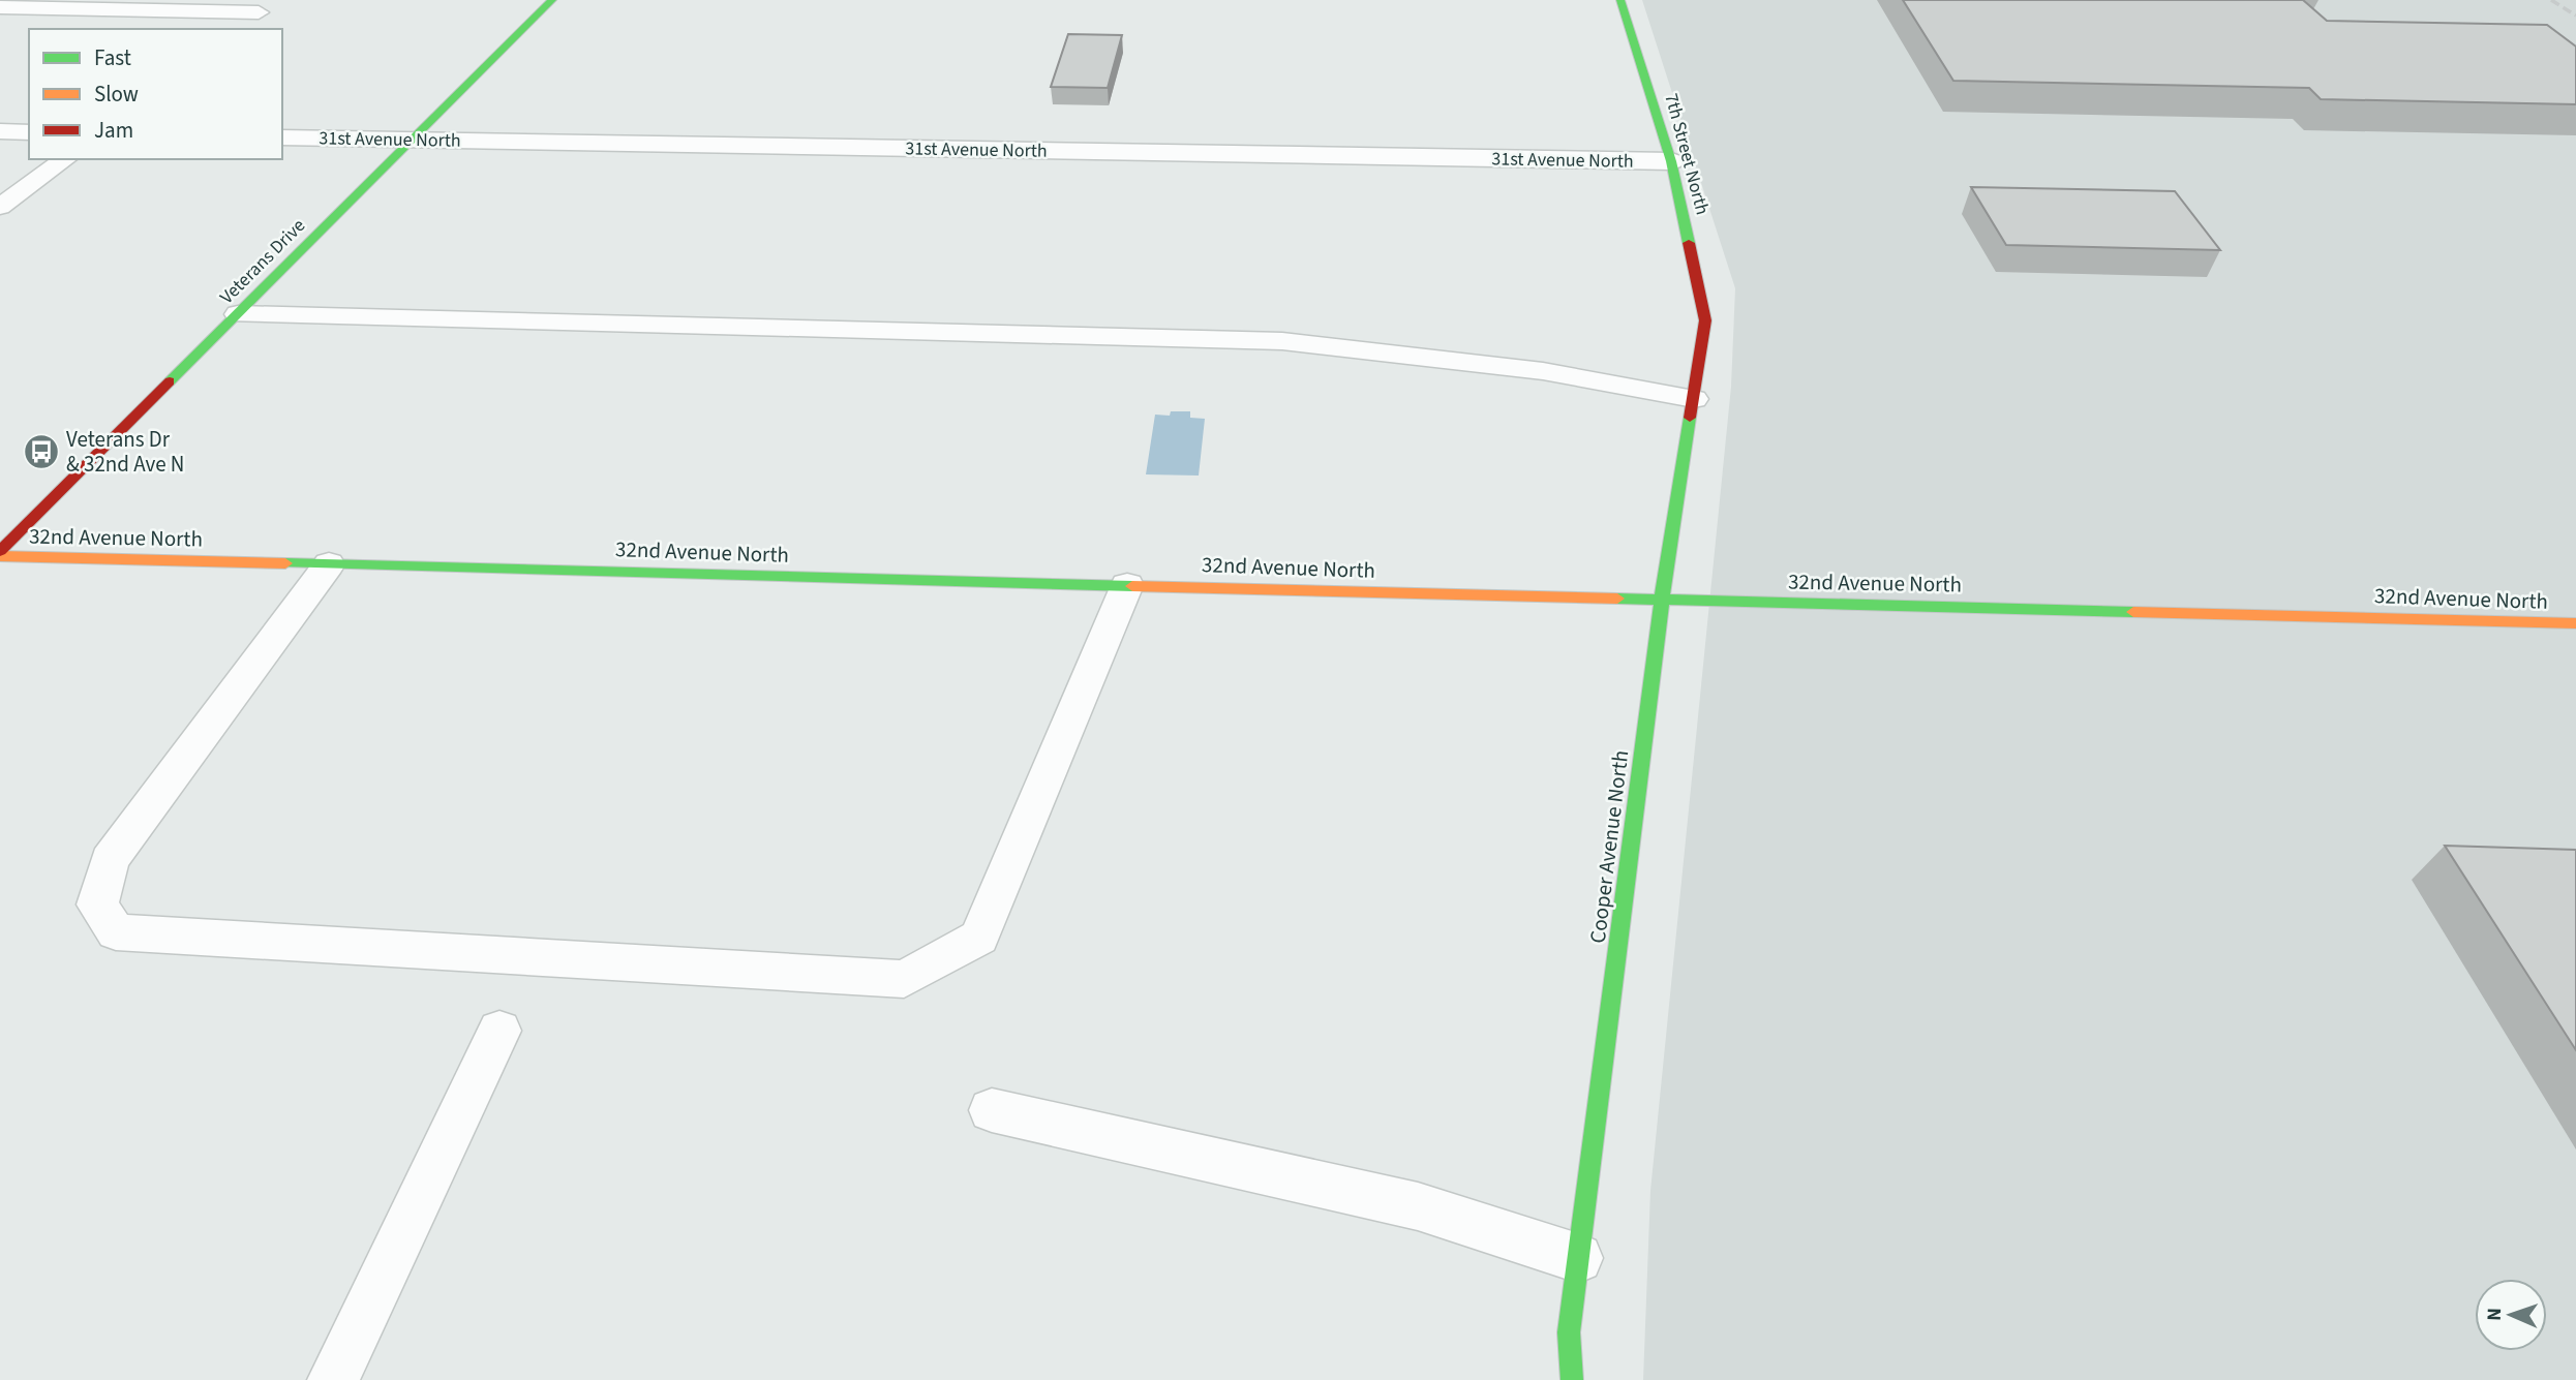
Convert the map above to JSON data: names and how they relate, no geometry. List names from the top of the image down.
{
  "streets": {
    "street": [
      "31st Avenue North",
      "7th Street North",
      "Veterans Drive",
      "32nd Avenue North",
      "Cooper Avenue North"
    ]
  },
  "crossings": [
    ["31st Avenue North", "7th Street North"],
    ["31st Avenue North", "Veterans Drive"],
    ["7th Street North", "Cooper Avenue North"],
    ["Veterans Drive", "32nd Avenue North"],
    ["32nd Avenue North", "Cooper Avenue North"]
  ],
  "places": {
    "bus stop": ["Veterans Dr & 32nd Ave N"]
  },
  "legend": ["Fast", "Slow", "Jam"],
  "north": "left"
}
